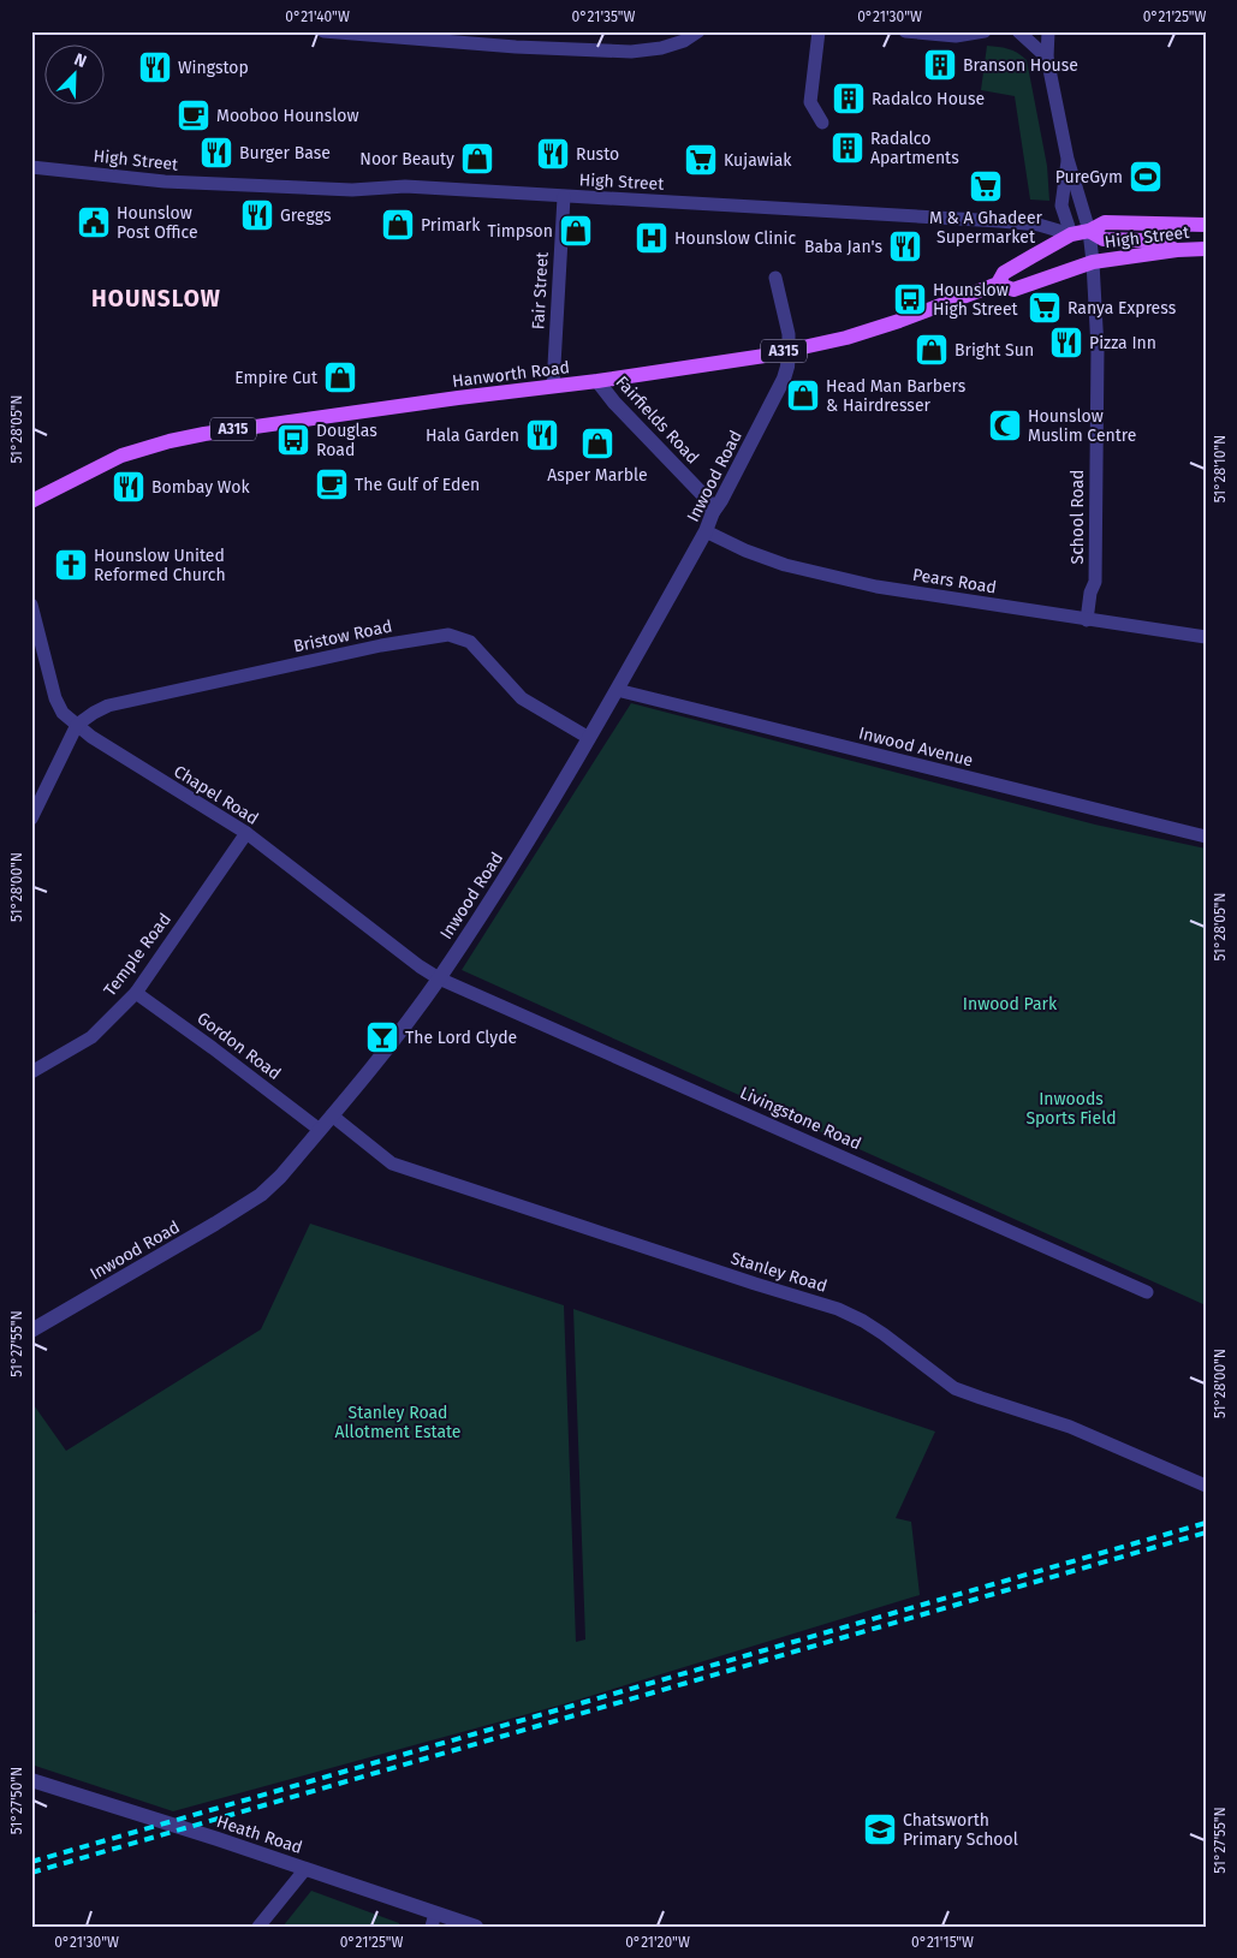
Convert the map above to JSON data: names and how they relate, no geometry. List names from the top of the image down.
{
  "streets": {
    "main road": ["High Street", "A315", "Hanworth Road"],
    "street": [
      "Fair Street",
      "Fairfields Road",
      "Inwood Road",
      "School Road",
      "Pears Road",
      "Bristow Road",
      "Inwood Avenue",
      "Chapel Road",
      "Temple Road",
      "Gordon Road",
      "Livingstone Road",
      "Stanley Road",
      "Heath Road"
    ]
  },
  "crossings": [
    ["High Street", "Fair Street"],
    ["High Street", "Hanworth Road"],
    ["High Street", "School Road"],
    ["Fair Street", "Hanworth Road"],
    ["Hanworth Road", "Fairfields Road"],
    ["Hanworth Road", "Inwood Road"],
    ["Hanworth Road", "School Road"],
    ["Fairfields Road", "Inwood Road"],
    ["Inwood Road", "Pears Road"],
    ["Inwood Road", "Bristow Road"],
    ["Inwood Road", "Inwood Avenue"],
    ["Inwood Road", "Chapel Road"],
    ["Inwood Road", "Gordon Road"],
    ["Inwood Road", "Livingstone Road"],
    ["Inwood Road", "Stanley Road"],
    ["School Road", "Pears Road"],
    ["Bristow Road", "Chapel Road"],
    ["Chapel Road", "Temple Road"],
    ["Chapel Road", "Livingstone Road"],
    ["Temple Road", "Gordon Road"]
  ],
  "districts": ["HOUNSLOW"],
  "parks": ["Inwood Park", "Inwoods Sports Field", "Stanley Road Allotment Estate"],
  "places": {
    "building": ["Branson House", "Radalco House", "Radalco Apartments"],
    "restaurant": [
      "Wingstop",
      "Burger Base",
      "Rusto",
      "Greggs",
      "Baba Jan's",
      "Pizza Inn",
      "Hala Garden",
      "Bombay Wok"
    ],
    "cafe": ["Mooboo Hounslow", "The Gulf of Eden"],
    "shop": [
      "Noor Beauty",
      "Primark",
      "Timpson",
      "Bright Sun",
      "Empire Cut",
      "Head Man Barbers & Hairdresser",
      "Asper Marble"
    ],
    "supermarket": ["Kujawiak", "M & A Ghadeer Supermarket", "Ranya Express"],
    "sports": ["PureGym"],
    "public building": ["Hounslow Post Office"],
    "hospital": ["Hounslow Clinic"],
    "bus stop": ["Hounslow High Street", "Douglas Road"],
    "mosque": ["Hounslow Muslim Centre"],
    "church": ["Hounslow United Reformed Church"],
    "bar": ["The Lord Clyde"],
    "school or university": ["Chatsworth Primary School"]
  },
  "north": "top right",
  "coordinates": [
    "0°21'40\"W",
    "0°21'35\"W",
    "0°21'30\"W",
    "0°21'25\"W",
    "51°28'05\"N",
    "51°28'10\"N",
    "51°28'00\"N",
    "51°27'55\"N",
    "51°27'50\"N",
    "0°21'20\"W",
    "0°21'15\"W"
  ]
}
